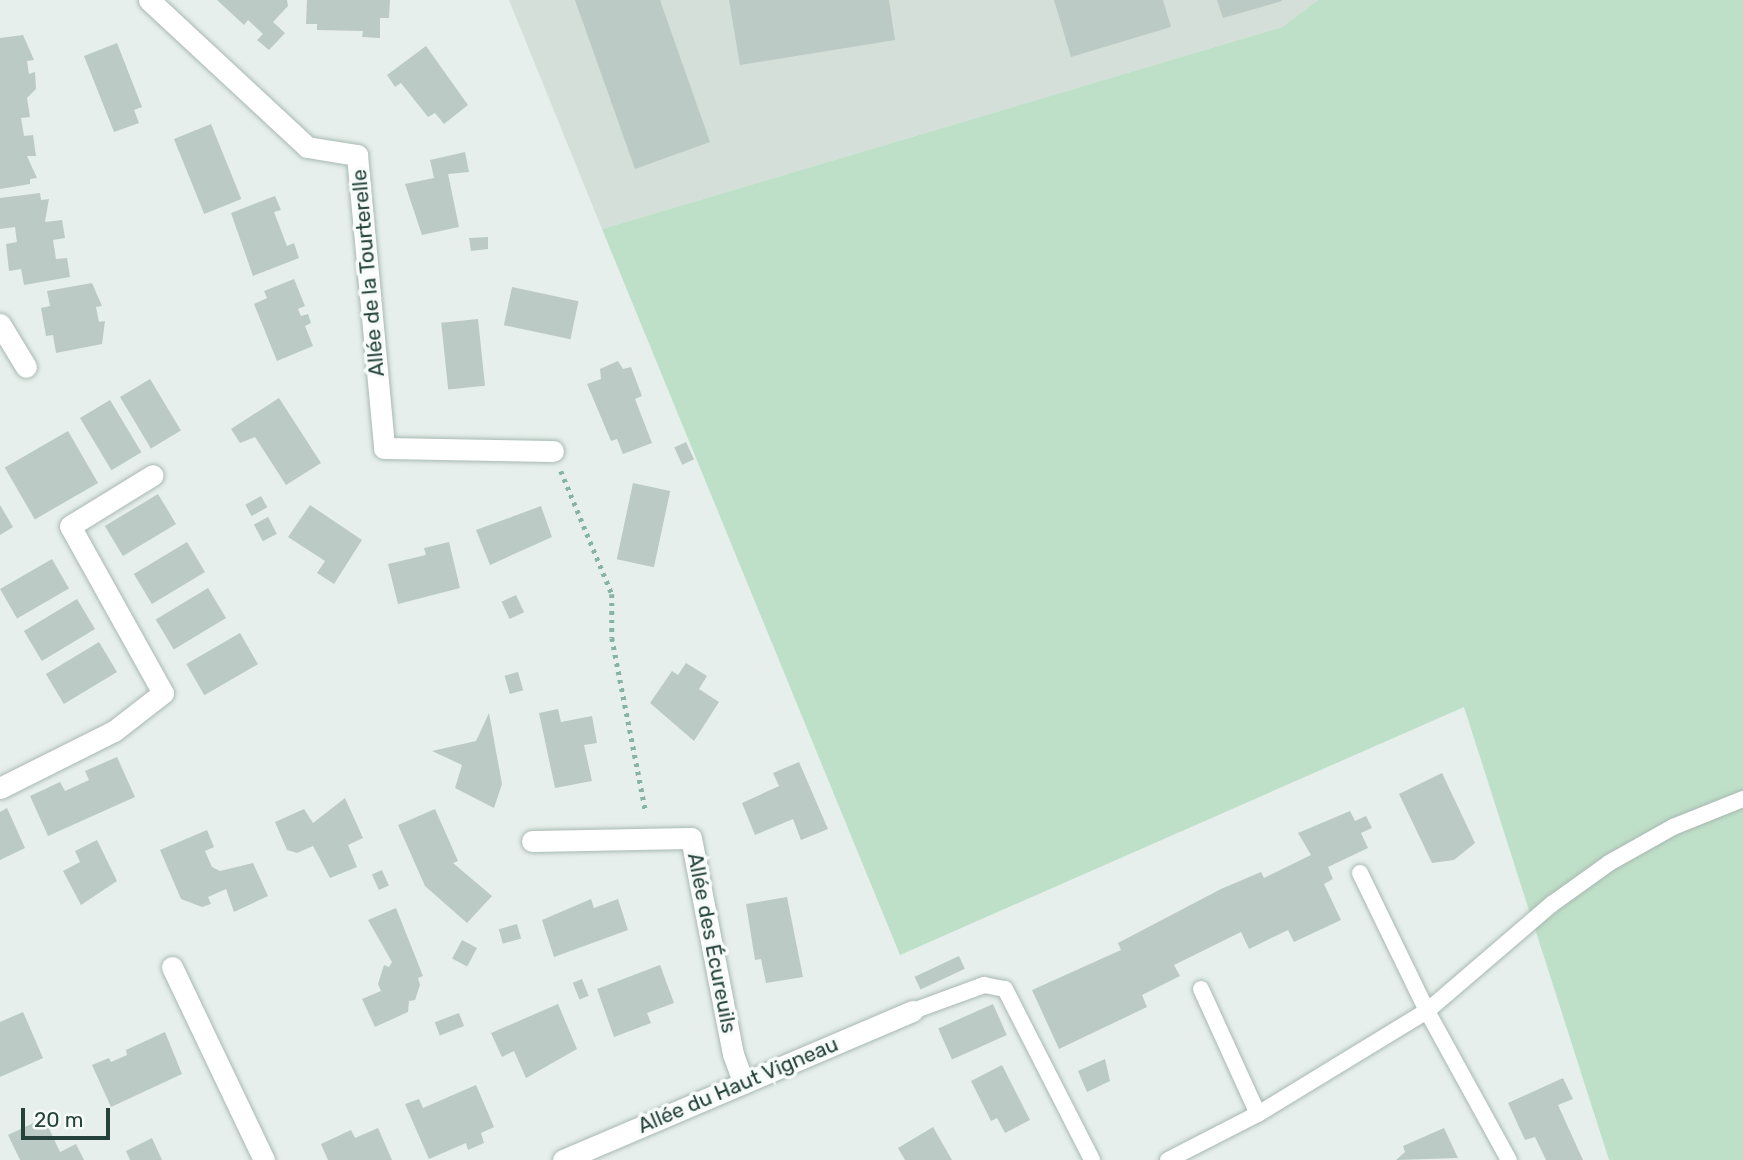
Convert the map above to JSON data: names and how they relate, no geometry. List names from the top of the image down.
{
  "streets": {
    "street": ["Allée de la Tourterelle", "Allée des Écureuils", "Allée du Haut Vigneau"]
  },
  "crossings": [
    ["Allée des Écureuils", "Allée du Haut Vigneau"]
  ],
  "scale_bar": "20 m"
}
